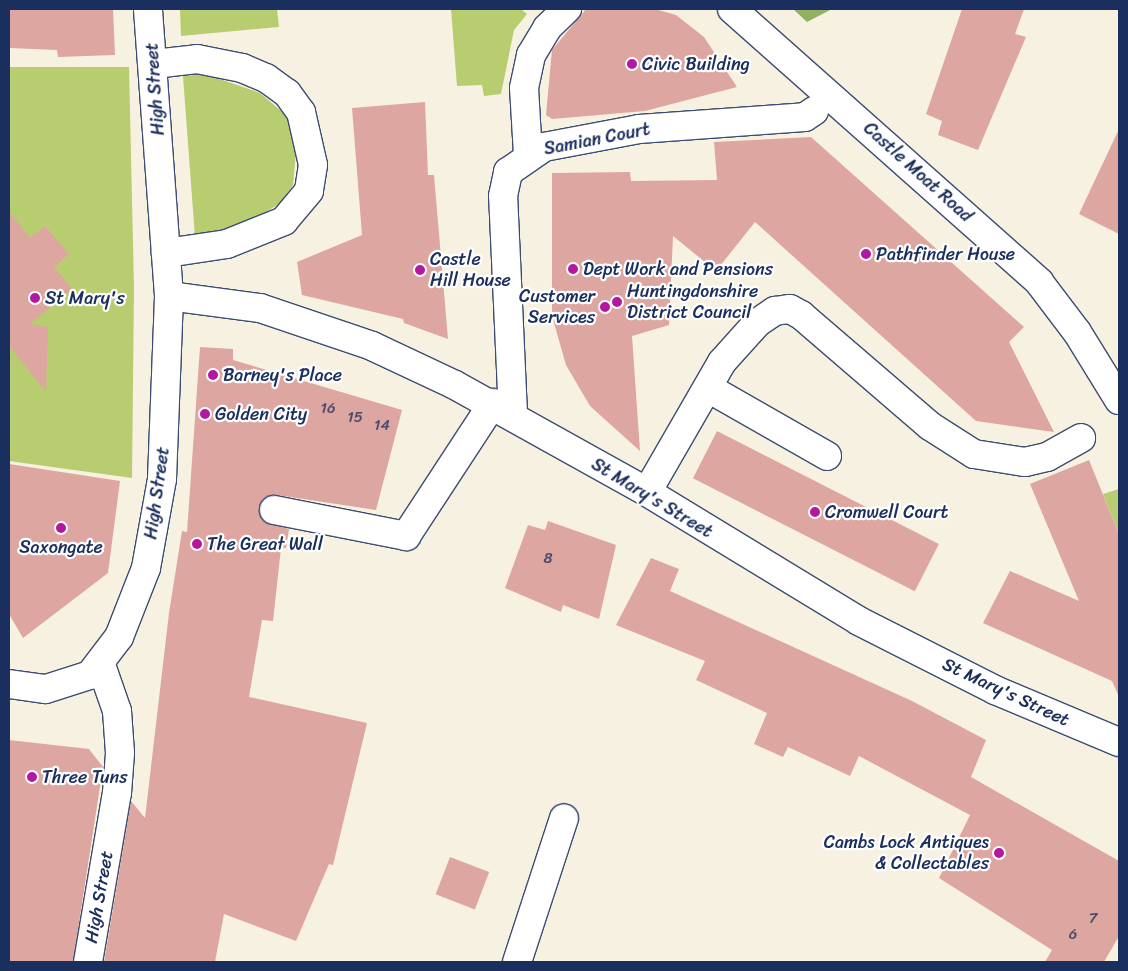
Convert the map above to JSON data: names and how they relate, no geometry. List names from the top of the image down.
{
  "streets": {
    "street": [
      "High Street",
      "Samian Court",
      "Castle Moat Road",
      "St Mary's Street"
    ]
  },
  "crossings": [
    ["High Street", "St Mary's Street"],
    ["Samian Court", "St Mary's Street"]
  ],
  "places": [
    "Civic Building",
    "Pathfinder House",
    "Dept Work and Pensions",
    "Castle Hill House",
    "St Mary's",
    "Huntingdonshire District Council",
    "Customer Services",
    "Barney's Place",
    "Golden City",
    "Cromwell Court",
    "Saxongate",
    "The Great Wall",
    "Three Tuns",
    "Cambs Lock Antiques & Collectables"
  ],
  "house_numbers": [
    "16",
    "15",
    "14",
    "8",
    "7",
    "6"
  ]
}
